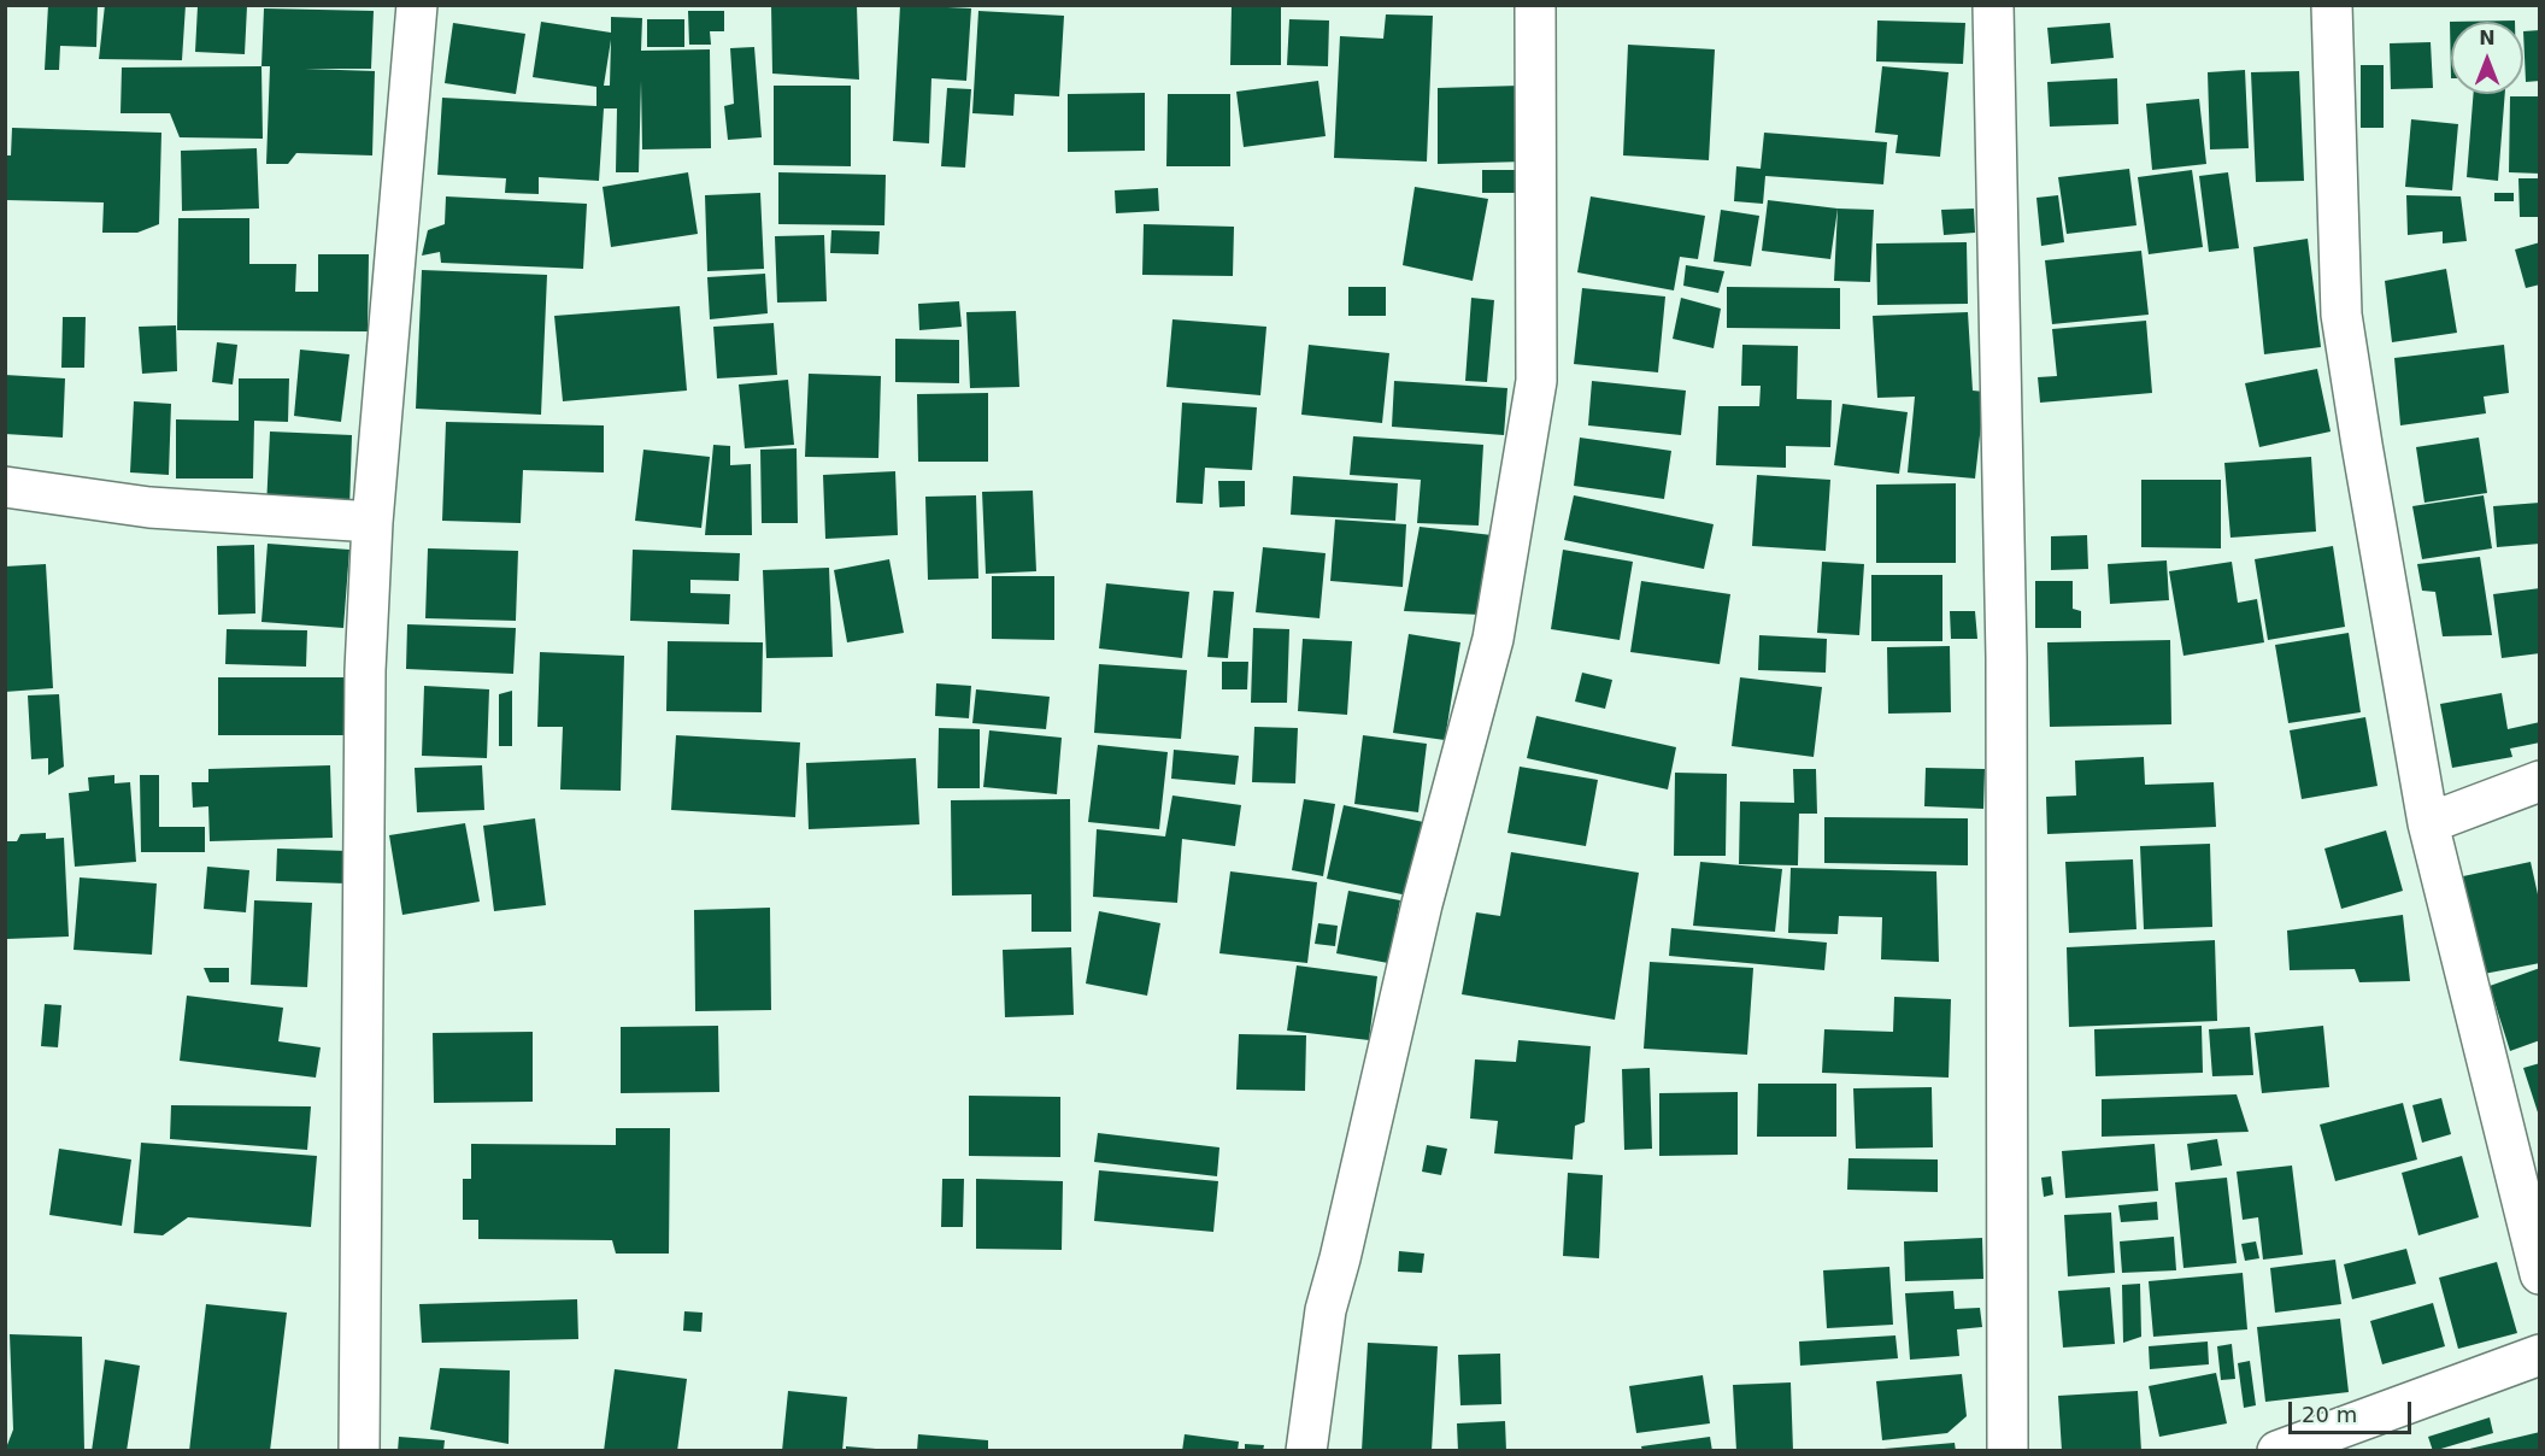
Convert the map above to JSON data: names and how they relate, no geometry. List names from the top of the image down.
{
  "scale_bar": "20 m",
  "north": "top"
}
